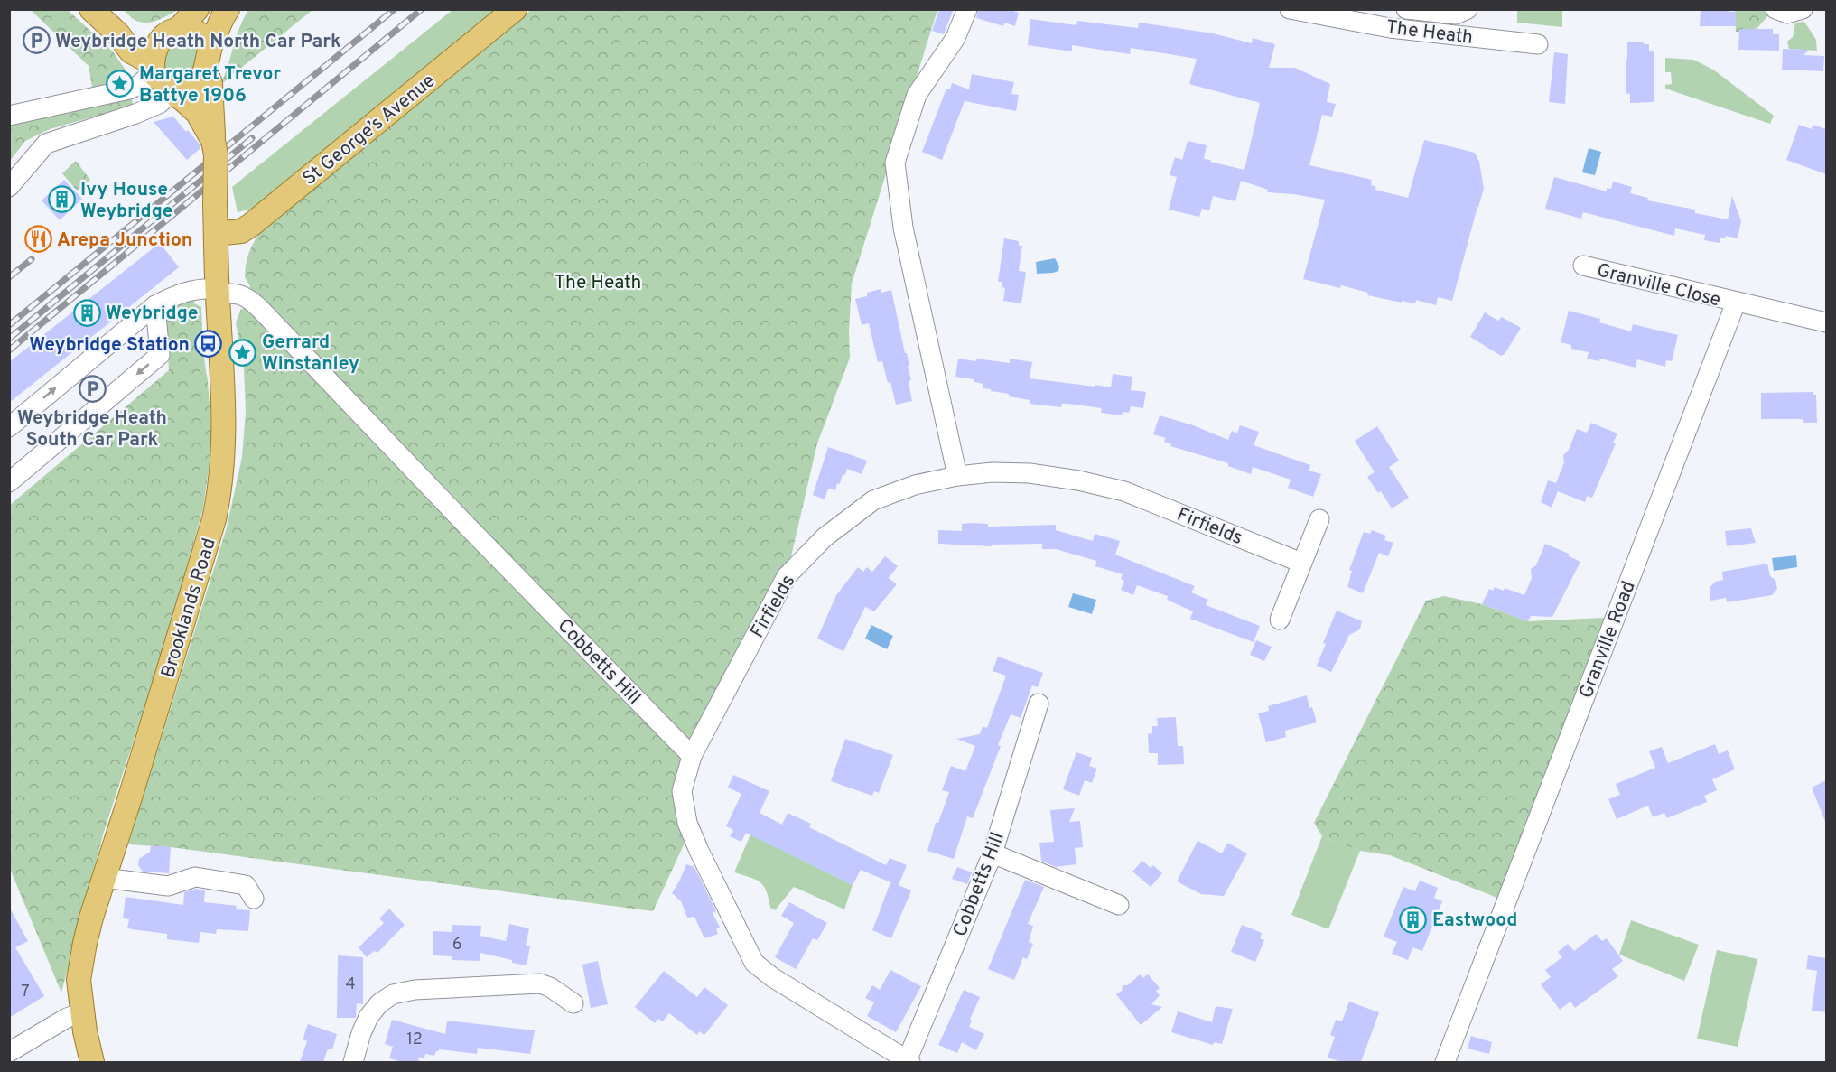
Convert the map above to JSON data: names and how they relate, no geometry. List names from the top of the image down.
{
  "streets": {
    "main road": ["St George’s Avenue", "Brooklands Road"],
    "street": [
      "The Heath",
      "Granville Close",
      "Firfields",
      "Granville Road",
      "Cobbetts Hill"
    ]
  },
  "crossings": [
    ["St George’s Avenue", "Brooklands Road"],
    ["Granville Close", "Granville Road"],
    ["Firfields", "Cobbetts Hill"],
    ["Brooklands Road", "Cobbetts Hill"]
  ],
  "parks": ["The Heath"],
  "places": {
    "parking": ["Weybridge Heath North Car Park", "Weybridge Heath South Car Park"],
    "place": ["Margaret Trevor Battye 1906", "Gerrard Winstanley"],
    "building": ["Ivy House Weybridge", "Weybridge", "Eastwood"],
    "restaurant": ["Arepa Junction"],
    "bus stop": ["Weybridge Station"]
  },
  "house_numbers": [
    "6",
    "4",
    "7",
    "12"
  ]
}
